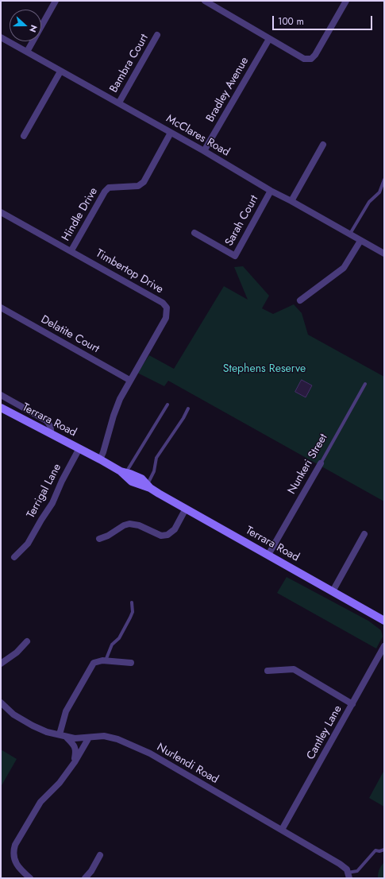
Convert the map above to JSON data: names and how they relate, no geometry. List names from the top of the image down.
{
  "streets": {
    "main road": ["Terrara Road"],
    "street": [
      "Bambra Court",
      "Bradley Avenue",
      "McClares Road",
      "Hindle Drive",
      "Sarah Court",
      "Timbertop Drive",
      "Delatite Court",
      "Nunkeri Street",
      "Terrigal Lane",
      "Cantley Lane",
      "Nurlendi Road"
    ]
  },
  "crossings": [
    ["Bambra Court", "McClares Road"],
    ["Bradley Avenue", "McClares Road"],
    ["McClares Road", "Hindle Drive"],
    ["McClares Road", "Sarah Court"],
    ["Hindle Drive", "Timbertop Drive"],
    ["Timbertop Drive", "Delatite Court"],
    ["Timbertop Drive", "Terrara Road"],
    ["Terrara Road", "Nunkeri Street"],
    ["Terrara Road", "Terrigal Lane"],
    ["Cantley Lane", "Nurlendi Road"]
  ],
  "parks": ["Stephens Reserve"],
  "scale_bar": "100 m",
  "north": "right"
}
